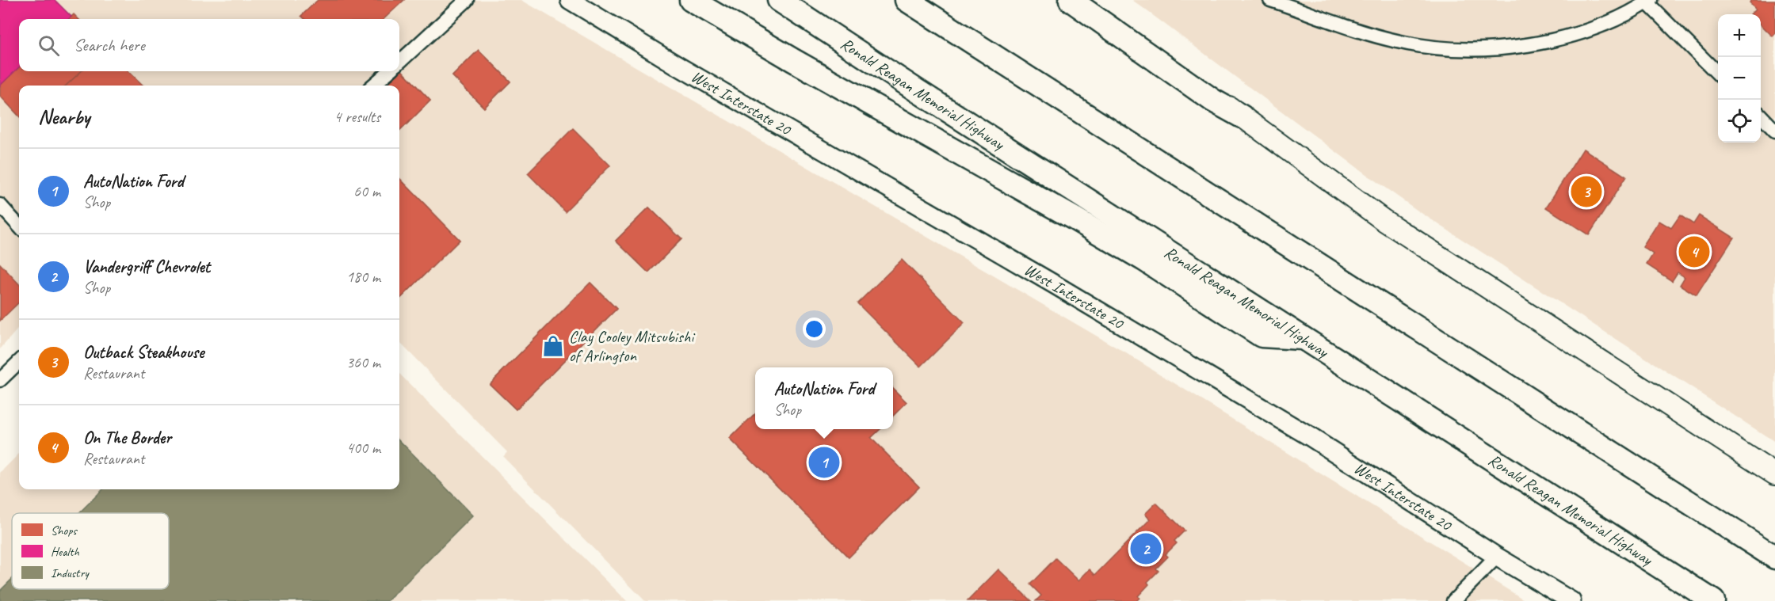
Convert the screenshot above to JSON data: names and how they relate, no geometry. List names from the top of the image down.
{
  "streets": {
    "highway": ["Ronald Reagan Memorial Highway"],
    "main road": ["West Interstate 20"]
  },
  "places": {
    "shop": ["Clay Cooley Mitsubishi of Arlington"]
  },
  "legend": ["Shops", "Health", "Industry"],
  "page": {
    "map_buttons": ["+", "−"],
    "search": "Search here",
    "heading": ["Nearby", "4 results"],
    "list": [
      {
        "mark": "1",
        "name": "AutoNation Ford",
        "note": "Shop",
        "value": "60 m"
      },
      {
        "mark": "2",
        "name": "Vandergriff Chevrolet",
        "note": "Shop",
        "value": "180 m"
      },
      {
        "mark": "3",
        "name": "Outback Steakhouse",
        "note": "Restaurant",
        "value": "360 m"
      },
      {
        "mark": "4",
        "name": "On The Border",
        "note": "Restaurant",
        "value": "400 m"
      }
    ],
    "pins": [
      "3",
      "4",
      "1",
      "2"
    ],
    "popup": ["AutoNation Ford", "Shop"]
  }
}
